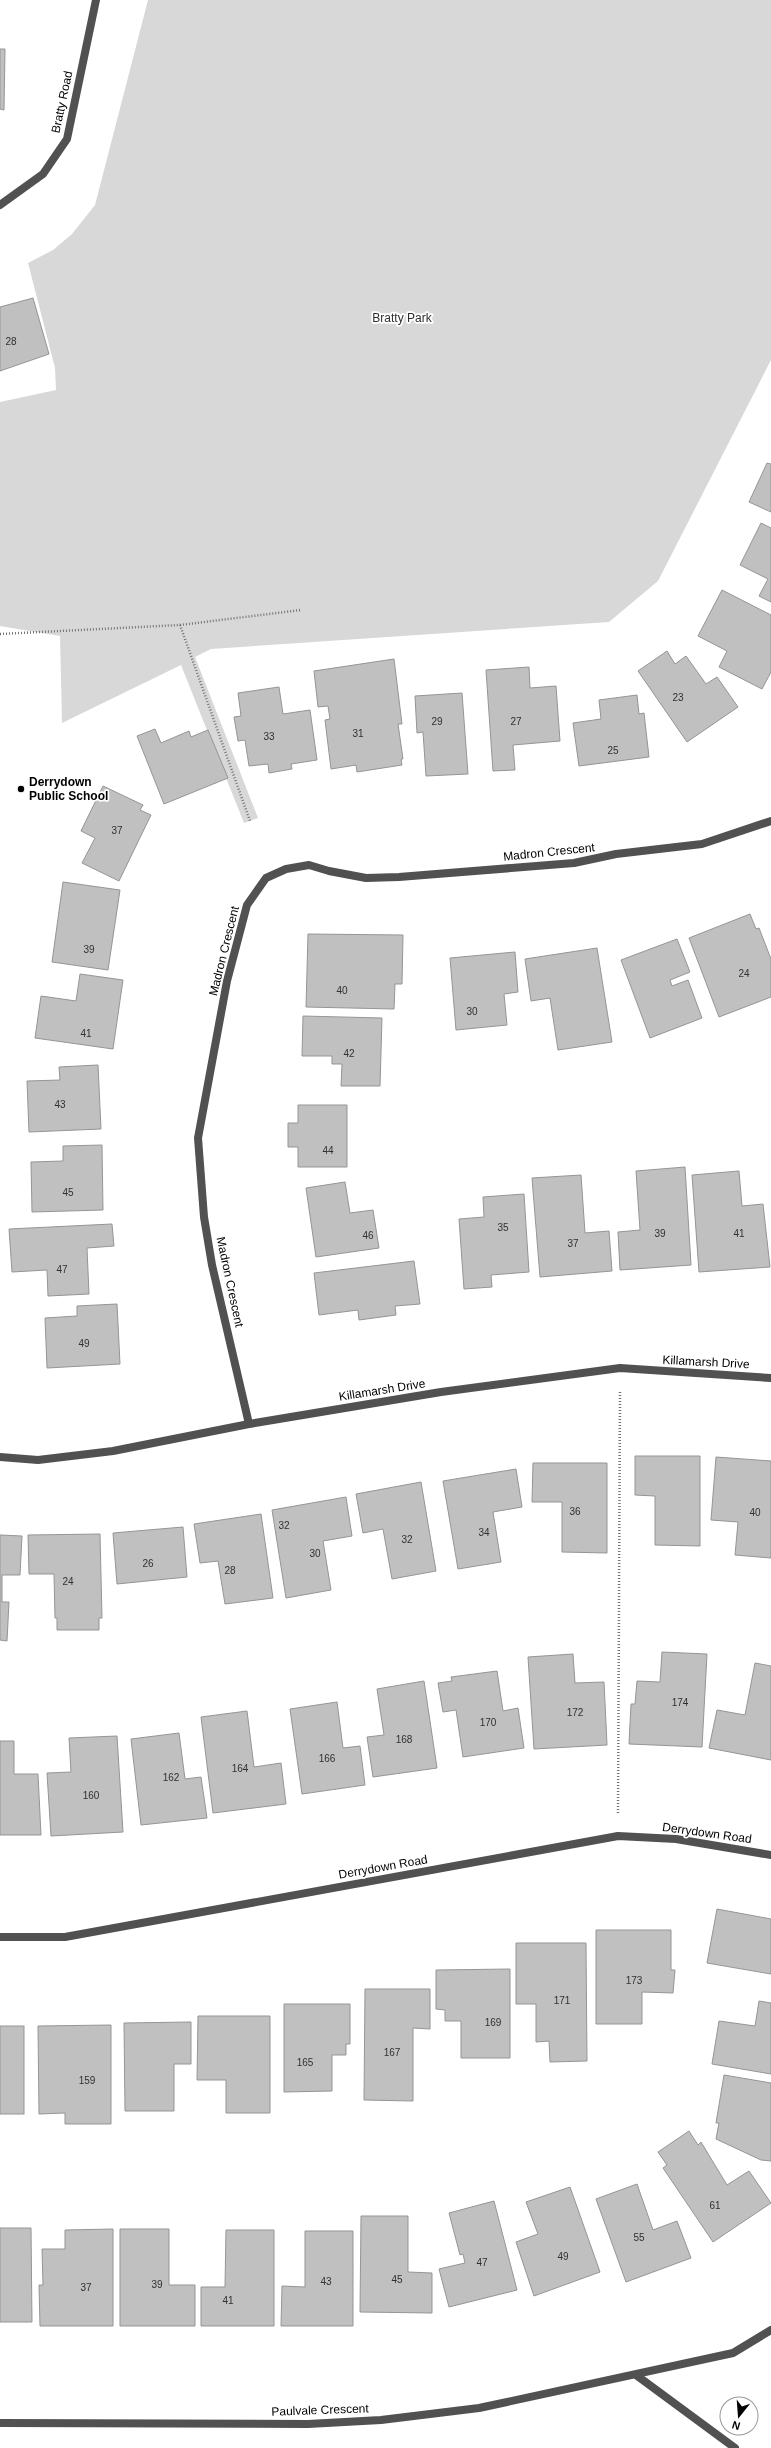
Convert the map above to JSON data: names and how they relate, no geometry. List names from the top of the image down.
{
  "streets": {
    "street": [
      "Bratty Road",
      "Madron Crescent",
      "Killamarsh Drive",
      "Derrydown Road",
      "Paulvale Crescent"
    ]
  },
  "crossings": [
    ["Madron Crescent", "Killamarsh Drive"]
  ],
  "parks": ["Bratty Park"],
  "places": ["Derrydown Public School"],
  "house_numbers": [
    "28",
    "23",
    "29",
    "27",
    "31",
    "33",
    "25",
    "37",
    "39",
    "24",
    "40",
    "30",
    "41",
    "42",
    "43",
    "44",
    "45",
    "35",
    "39",
    "41",
    "46",
    "37",
    "47",
    "49",
    "36",
    "40",
    "32",
    "34",
    "32",
    "30",
    "26",
    "28",
    "24",
    "174",
    "172",
    "170",
    "168",
    "166",
    "164",
    "162",
    "160",
    "173",
    "171",
    "169",
    "167",
    "165",
    "159",
    "61",
    "55",
    "49",
    "47",
    "45",
    "43",
    "39",
    "37",
    "41"
  ],
  "north": "bottom"
}
